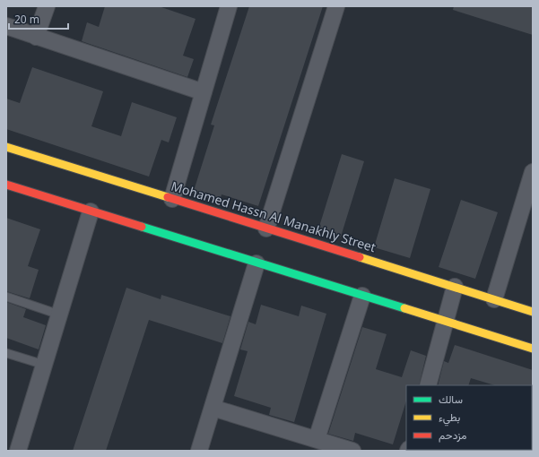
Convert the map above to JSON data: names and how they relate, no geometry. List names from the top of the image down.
{
  "streets": {
    "street": ["Mohamed Hassn Al Manakhly Street"]
  },
  "legend": ["سالك", "بطيء", "مزدحم"],
  "scale_bar": "20 m"
}
